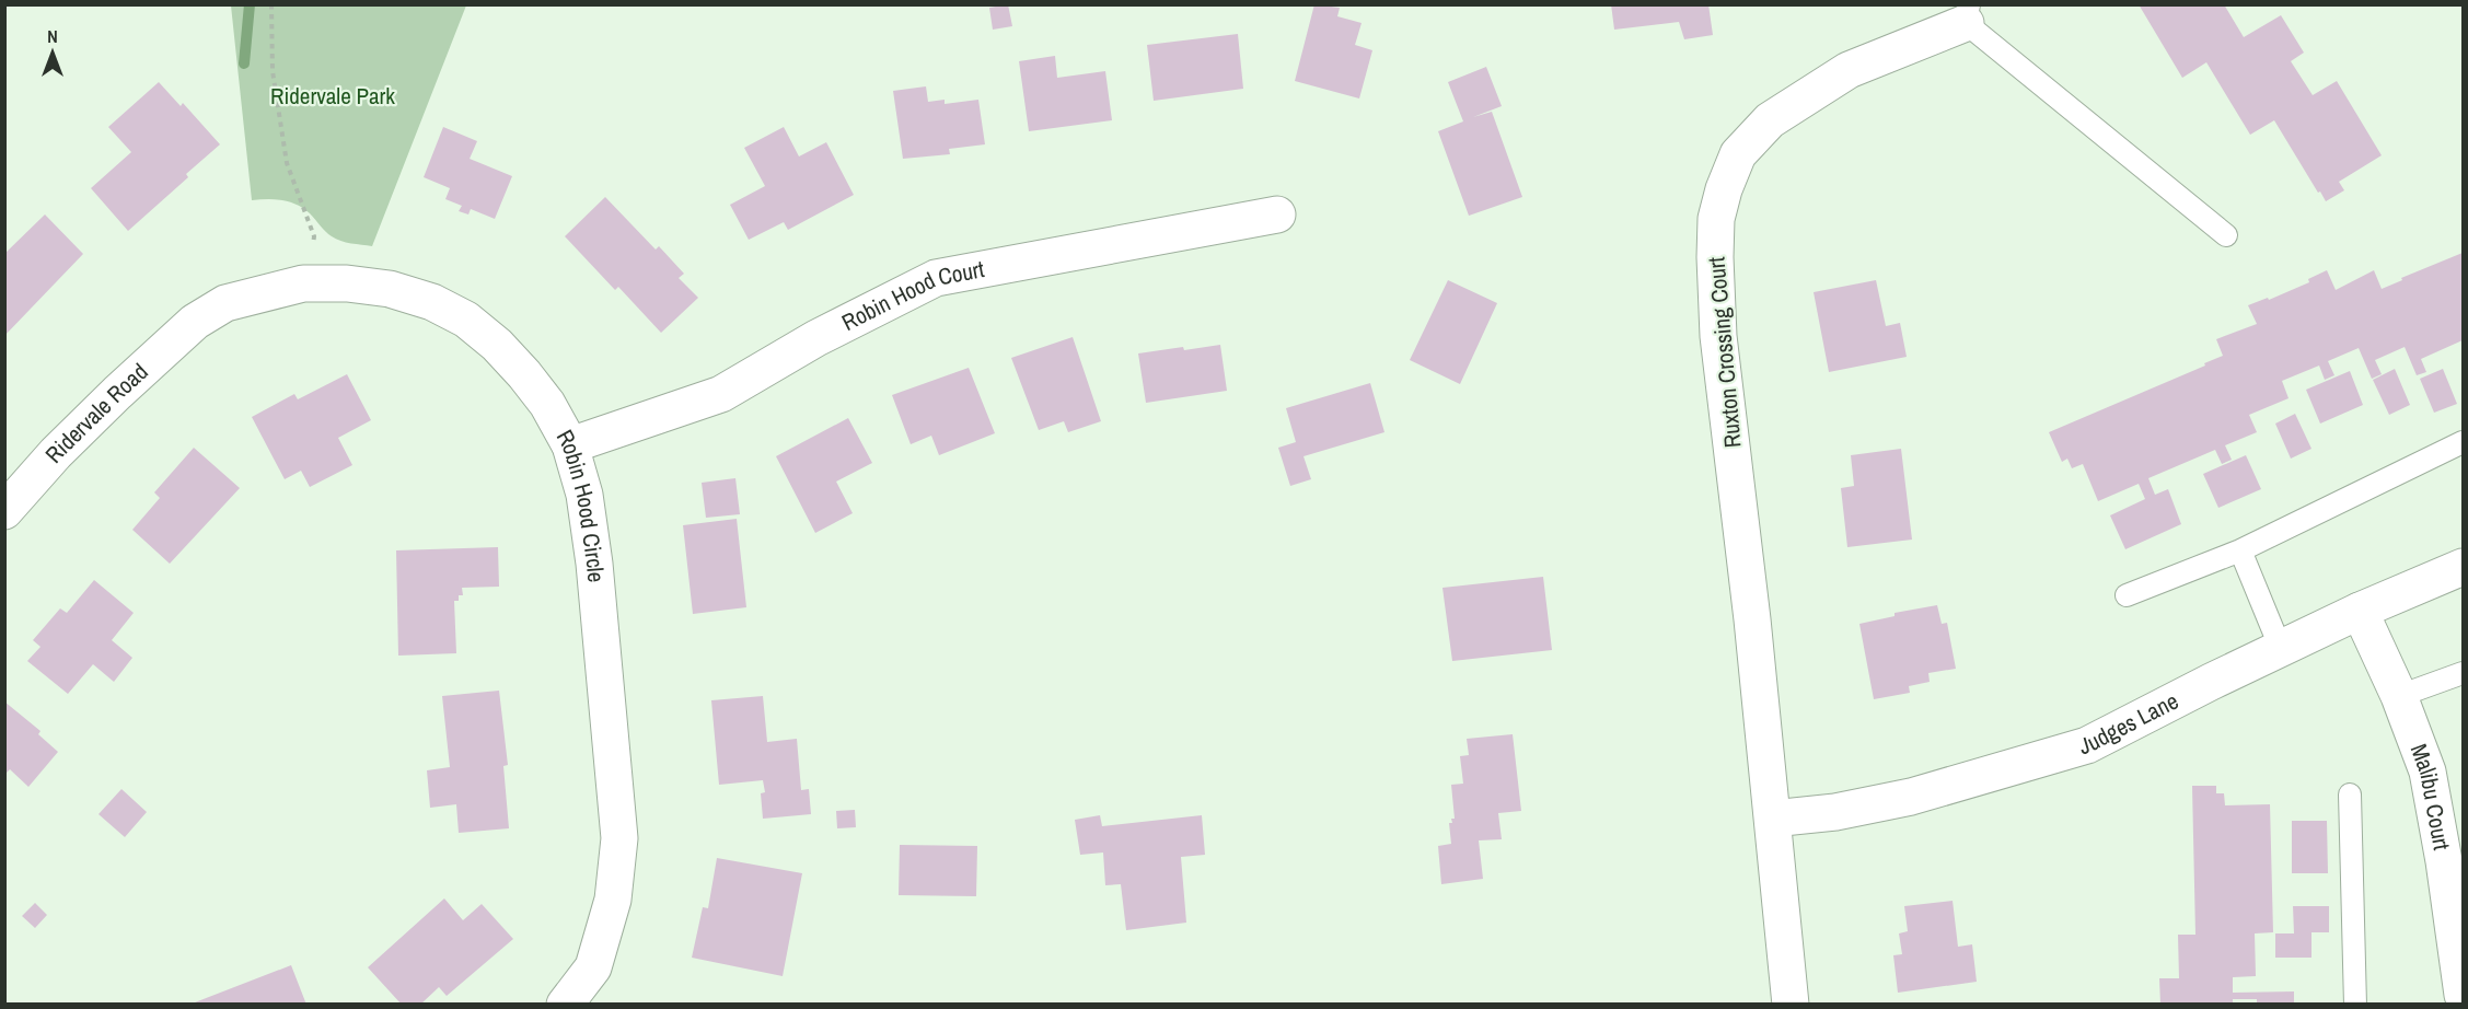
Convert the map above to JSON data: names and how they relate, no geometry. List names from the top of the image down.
{
  "streets": {
    "street": [
      "Robin Hood Court",
      "Ruxton Crossing Court",
      "Ridervale Road",
      "Robin Hood Circle",
      "Judges Lane",
      "Malibu Court"
    ]
  },
  "crossings": [
    ["Robin Hood Court", "Robin Hood Circle"],
    ["Ruxton Crossing Court", "Judges Lane"],
    ["Ridervale Road", "Robin Hood Circle"],
    ["Judges Lane", "Malibu Court"]
  ],
  "parks": ["Ridervale Park"],
  "north": "top"
}
